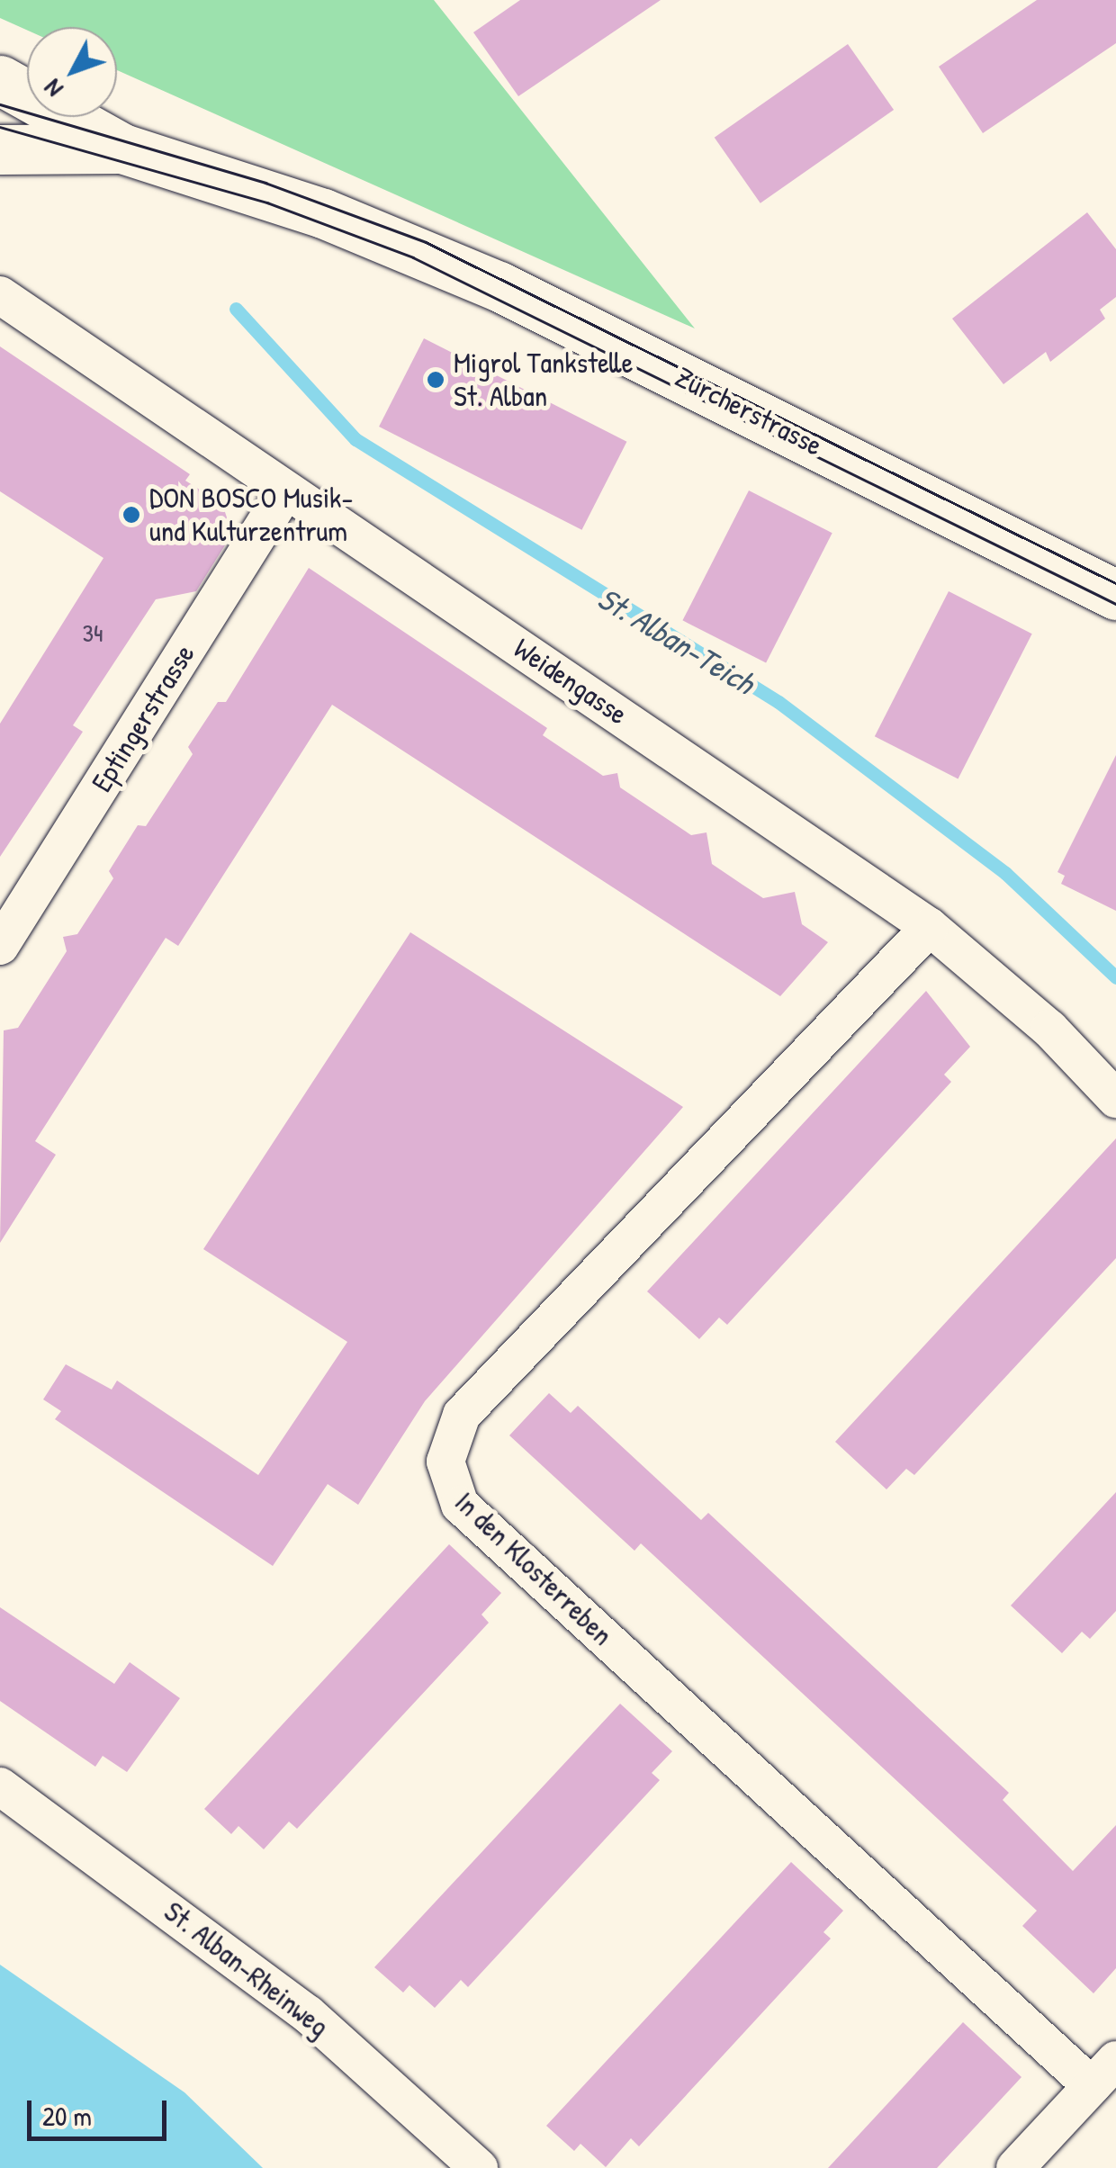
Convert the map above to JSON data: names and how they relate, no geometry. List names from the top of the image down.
{
  "streets": {
    "main road": ["Zürcherstrasse"],
    "street": [
      "Weidengasse",
      "Eptingerstrasse",
      "In den Klosterreben",
      "St. Alban-Rheinweg"
    ]
  },
  "crossings": [
    ["Weidengasse", "Eptingerstrasse"],
    ["Weidengasse", "In den Klosterreben"]
  ],
  "water": ["St. Alban-Teich"],
  "places": ["Migrol Tankstelle St. Alban", "DON BOSCO Musik- und Kulturzentrum"],
  "house_numbers": ["34"],
  "scale_bar": "20 m",
  "north": "bottom left"
}
